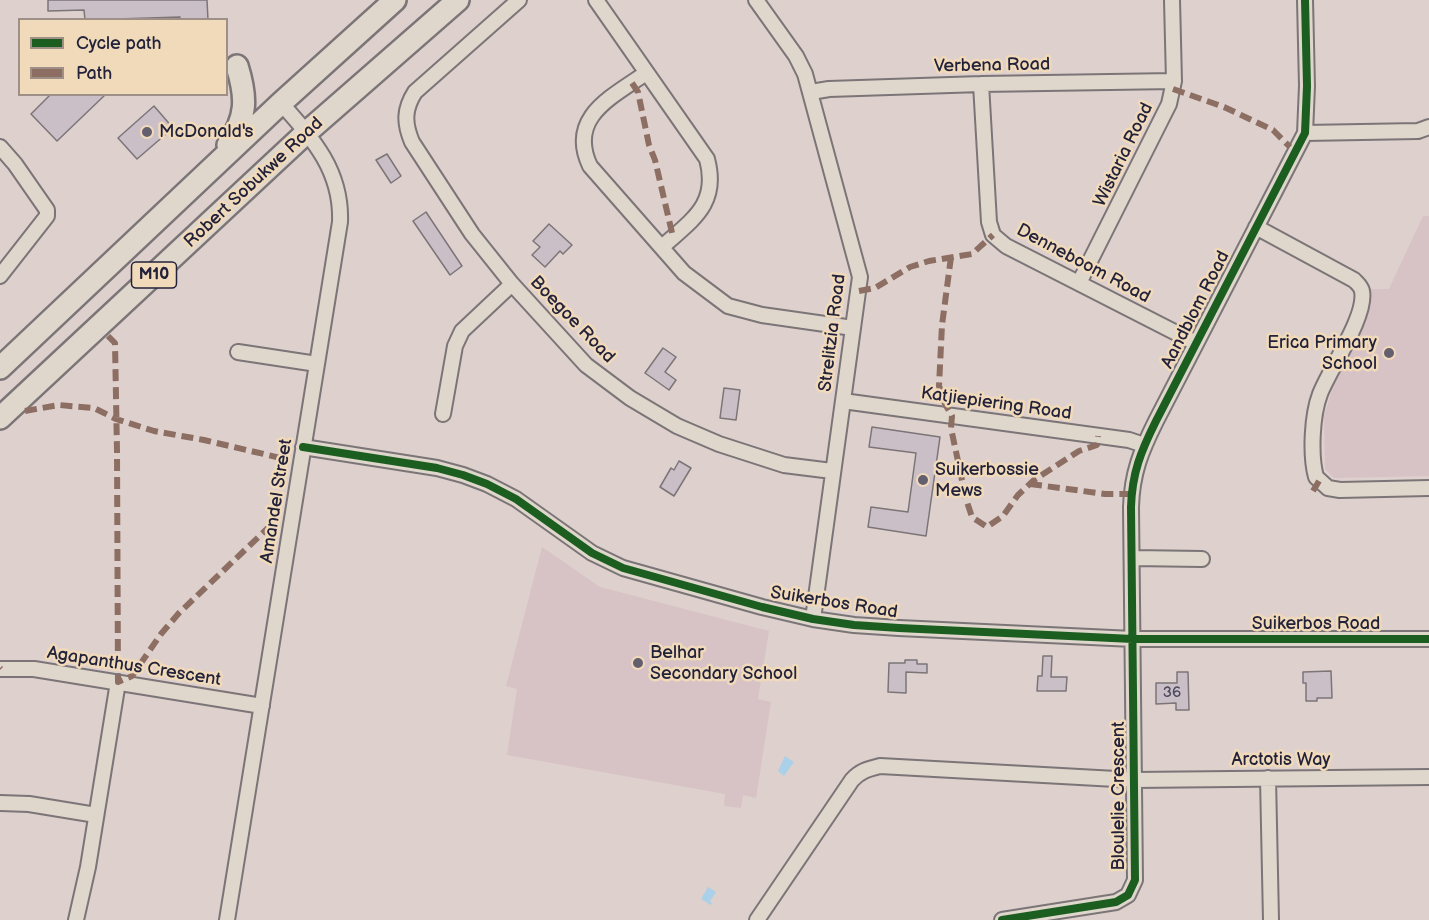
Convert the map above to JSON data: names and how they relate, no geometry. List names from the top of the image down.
{
  "streets": {
    "main road": ["Robert Sobukwe Road", "M10"],
    "street": [
      "Verbena Road",
      "Wistaria Road",
      "Denneboom Road",
      "Aandblom Road",
      "Boegoe Road",
      "Strelitzia Road",
      "Katjiepiering Road",
      "Amandel Street",
      "Suikerbos Road",
      "Agapanthus Crescent",
      "Arctotis Way",
      "Bloulelie Crescent"
    ]
  },
  "crossings": [
    ["Verbena Road", "Wistaria Road"],
    ["Verbena Road", "Denneboom Road"],
    ["Verbena Road", "Strelitzia Road"],
    ["Wistaria Road", "Denneboom Road"],
    ["Robert Sobukwe Road", "Amandel Street"],
    ["Denneboom Road", "Aandblom Road"],
    ["M10", "Amandel Street"],
    ["Aandblom Road", "Katjiepiering Road"],
    ["Aandblom Road", "Suikerbos Road"],
    ["Aandblom Road", "Bloulelie Crescent"],
    ["Boegoe Road", "Strelitzia Road"],
    ["Strelitzia Road", "Katjiepiering Road"],
    ["Strelitzia Road", "Suikerbos Road"],
    ["Amandel Street", "Suikerbos Road"],
    ["Amandel Street", "Agapanthus Crescent"],
    ["Suikerbos Road", "Bloulelie Crescent"],
    ["Arctotis Way", "Bloulelie Crescent"]
  ],
  "places": [
    "McDonald's",
    "Erica Primary School",
    "Suikerbossie Mews",
    "Belhar Secondary School"
  ],
  "house_numbers": ["36"],
  "legend": ["Cycle path", "Path"]
}
